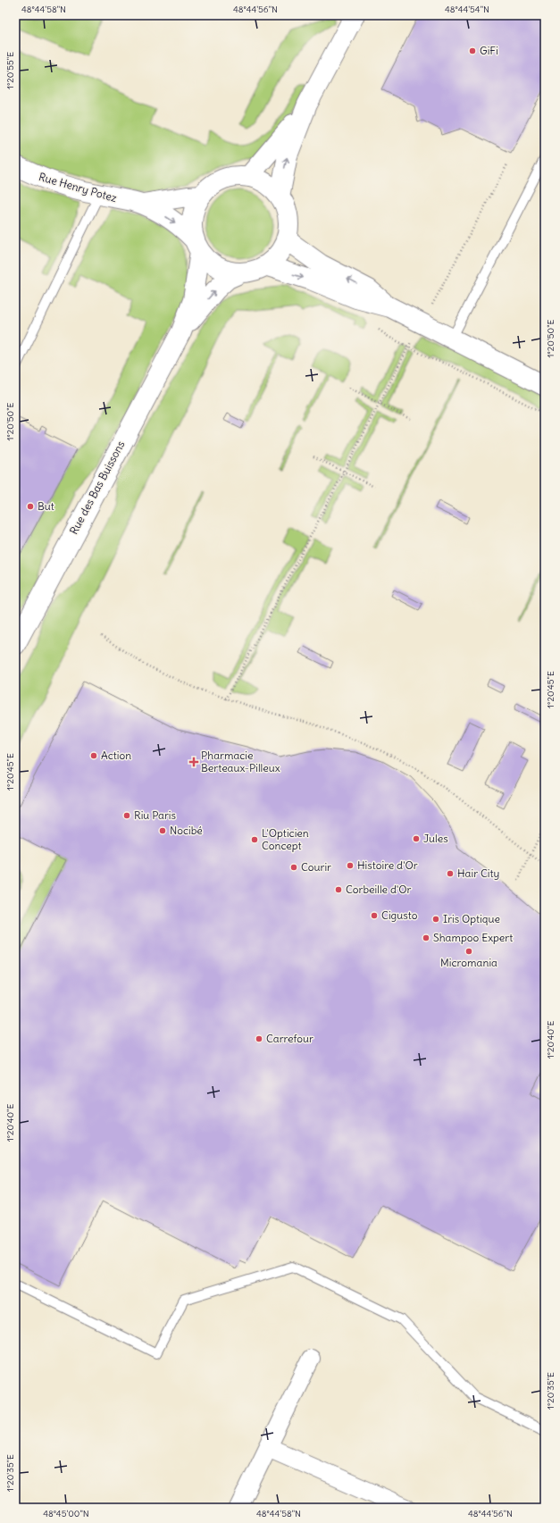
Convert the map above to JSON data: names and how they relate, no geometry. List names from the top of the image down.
{
  "streets": {
    "street": ["Rue Henry Potez", "Rue des Bas Buissons"]
  },
  "crossings": [
    ["Rue Henry Potez", "Rue des Bas Buissons"]
  ],
  "places": {
    "other": [
      "GiFi",
      "But",
      "Action",
      "Riu Paris",
      "Nocibé",
      "Jules",
      "L'Opticien Concept",
      "Histoire d'Or",
      "Courir",
      "Hair City",
      "Corbeille d'Or",
      "Cigusto",
      "Iris Optique",
      "Shampoo Expert",
      "Micromania",
      "Carrefour"
    ],
    "health": ["Pharmacie Berteaux-Pilleux"]
  },
  "coordinates": [
    "48°44'58\"N",
    "48°44'56\"N",
    "48°44'54\"N",
    "1°20'55\"E",
    "1°20'50\"E",
    "1°20'45\"E",
    "1°20'40\"E",
    "1°20'35\"E",
    "48°45'00\"N"
  ]
}
